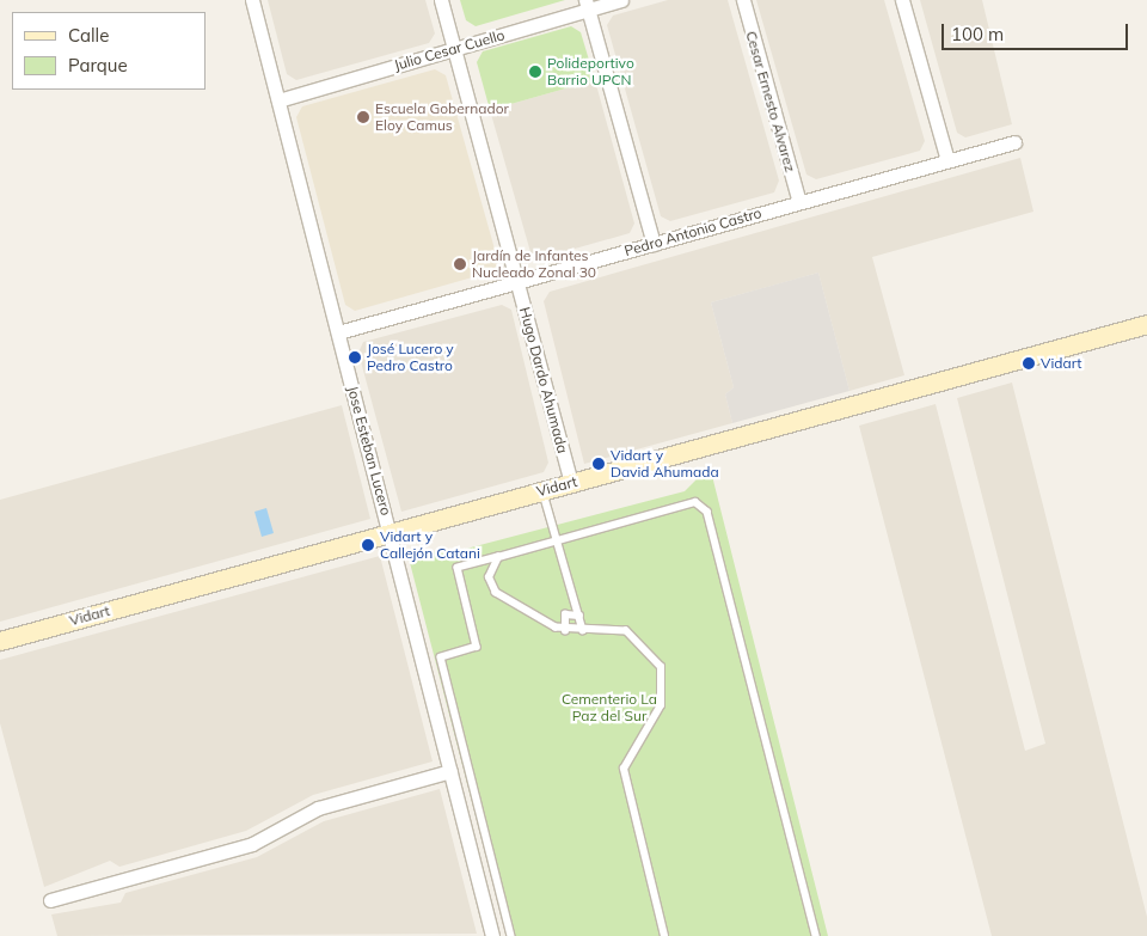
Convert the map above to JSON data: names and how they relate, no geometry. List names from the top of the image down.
{
  "streets": {
    "street": [
      "Julio Cesar Cuello",
      "Cesar Ernesto Alvarez",
      "Pedro Antonio Castro",
      "Hugo Dardo Ahumada",
      "Jose Esteban Lucero",
      "Vidart"
    ]
  },
  "crossings": [
    ["Julio Cesar Cuello", "Hugo Dardo Ahumada"],
    ["Julio Cesar Cuello", "Jose Esteban Lucero"],
    ["Cesar Ernesto Alvarez", "Pedro Antonio Castro"],
    ["Pedro Antonio Castro", "Hugo Dardo Ahumada"],
    ["Pedro Antonio Castro", "Jose Esteban Lucero"],
    ["Hugo Dardo Ahumada", "Vidart"],
    ["Jose Esteban Lucero", "Vidart"]
  ],
  "parks": ["Cementerio La Paz del Sur"],
  "places": [
    "Polideportivo Barrio UPCN",
    "Escuela Gobernador Eloy Camus",
    "Jardín de Infantes Nucleado Zonal 30",
    "José Lucero y Pedro Castro",
    "Vidart",
    "Vidart y David Ahumada",
    "Vidart y Callejón Catani"
  ],
  "legend": ["Calle", "Parque"],
  "scale_bar": "100 m"
}
